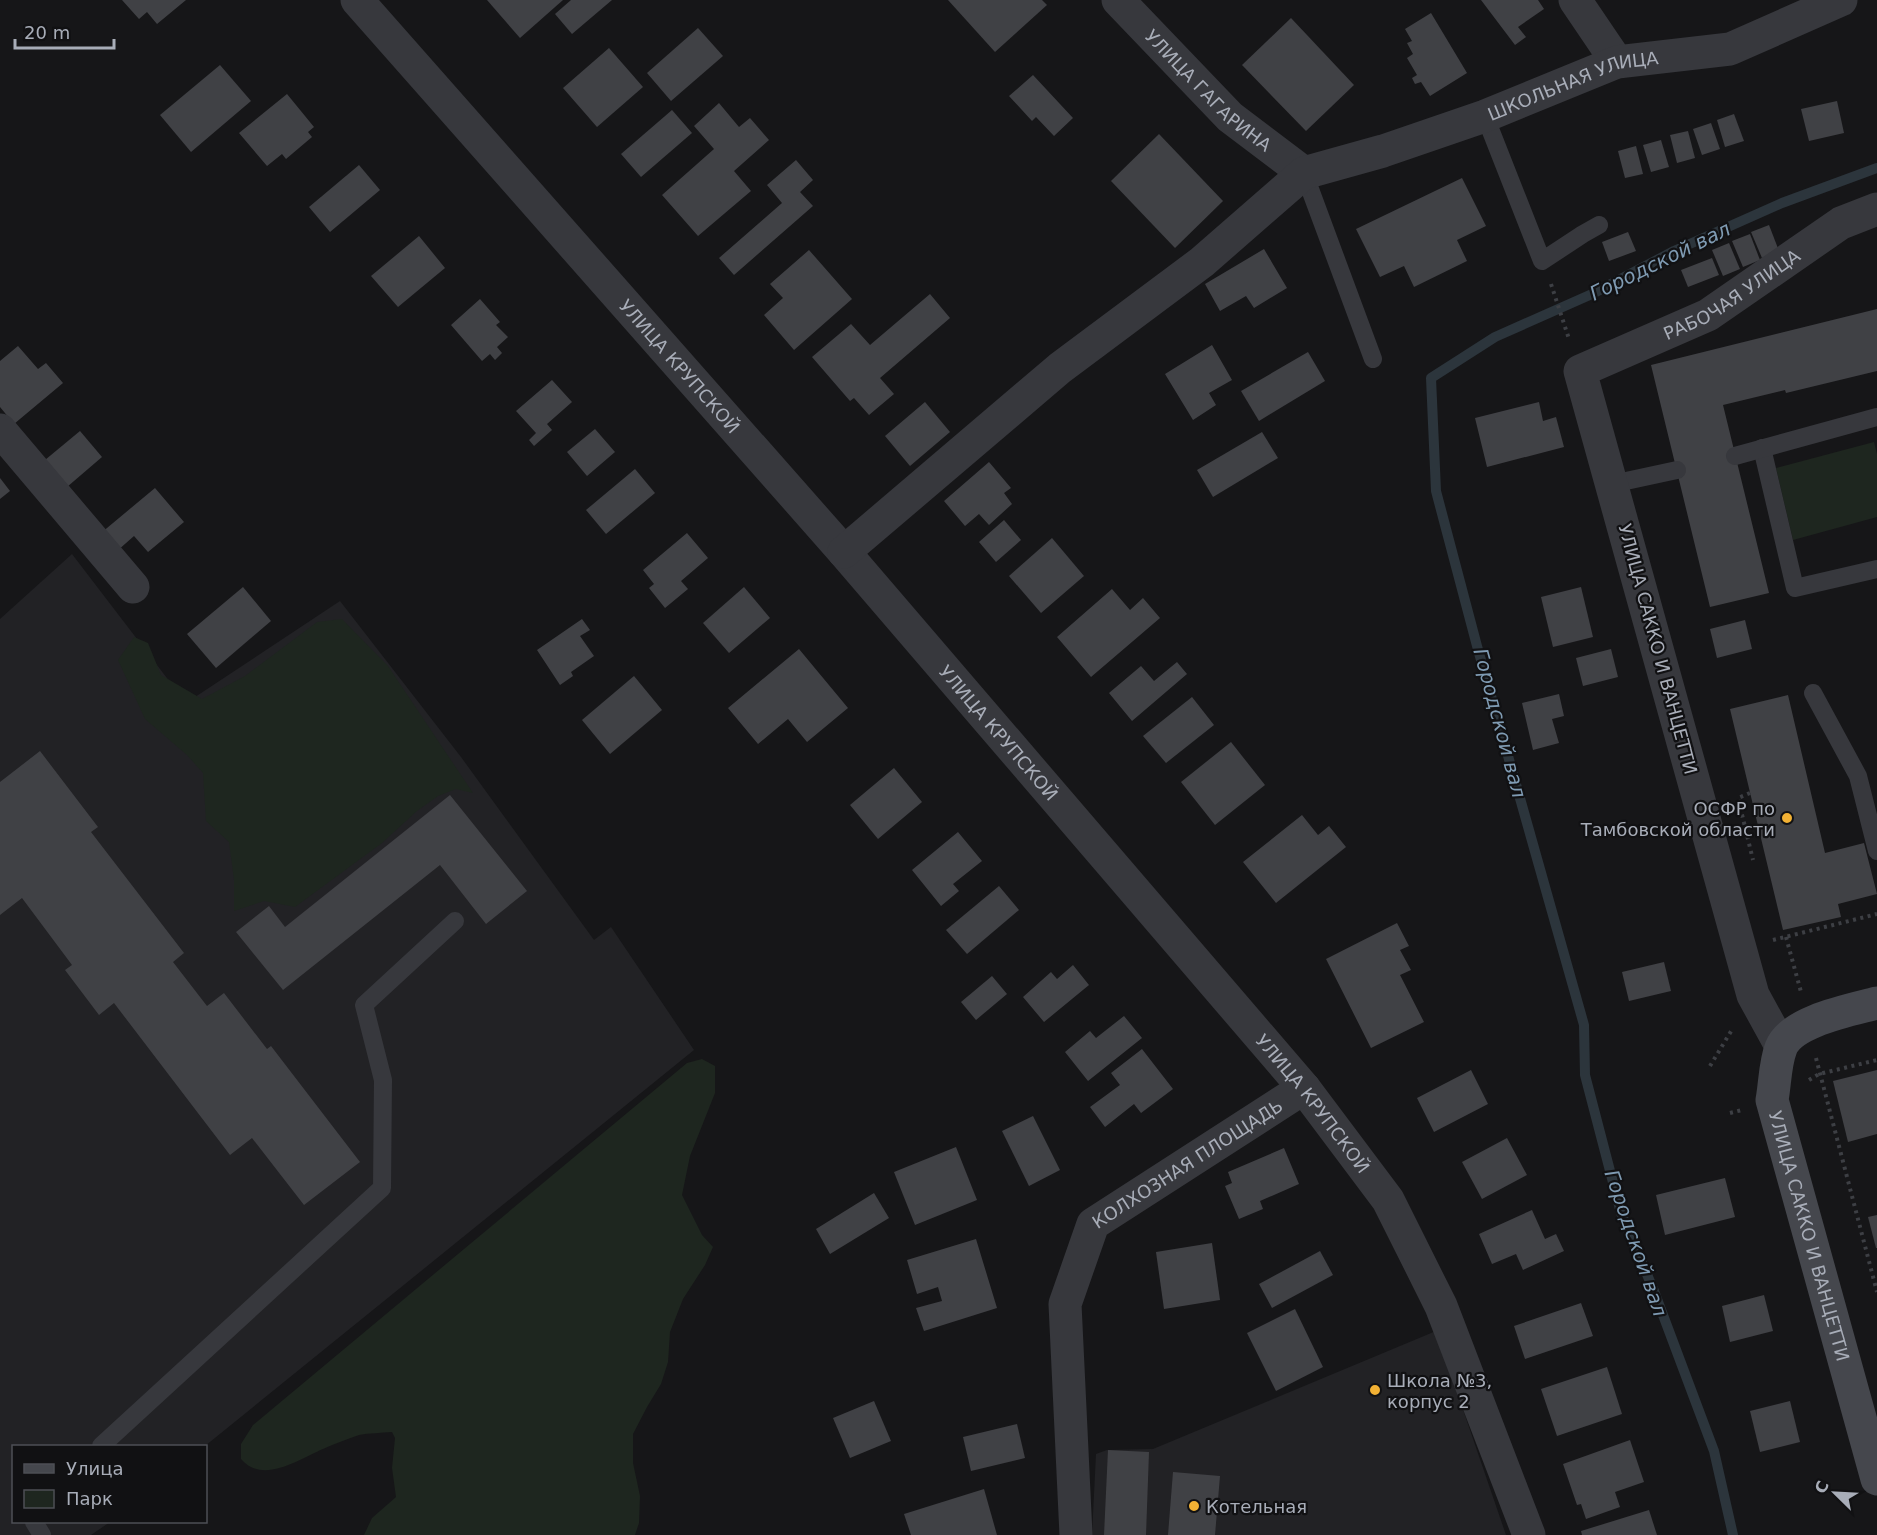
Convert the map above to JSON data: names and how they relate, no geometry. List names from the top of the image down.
{
  "streets": {
    "street": [
      "ШКОЛЬНАЯ УЛИЦА",
      "УЛИЦА ГАГАРИНА",
      "РАБОЧАЯ УЛИЦА",
      "УЛИЦА КРУПСКОЙ",
      "УЛИЦА САККО И ВАНЦЕТТИ",
      "КОЛХОЗНАЯ ПЛОЩАДЬ"
    ]
  },
  "crossings": [
    ["ШКОЛЬНАЯ УЛИЦА", "УЛИЦА ГАГАРИНА"],
    ["РАБОЧАЯ УЛИЦА", "УЛИЦА САККО И ВАНЦЕТТИ"],
    ["УЛИЦА КРУПСКОЙ", "КОЛХОЗНАЯ ПЛОЩАДЬ"]
  ],
  "water": ["Городской вал"],
  "places": ["ОСФР по Тамбовской области", "Школа №3, корпус 2", "Котельная"],
  "legend": ["Улица", "Парк"],
  "scale_bar": "20 m",
  "north": "top left"
}
